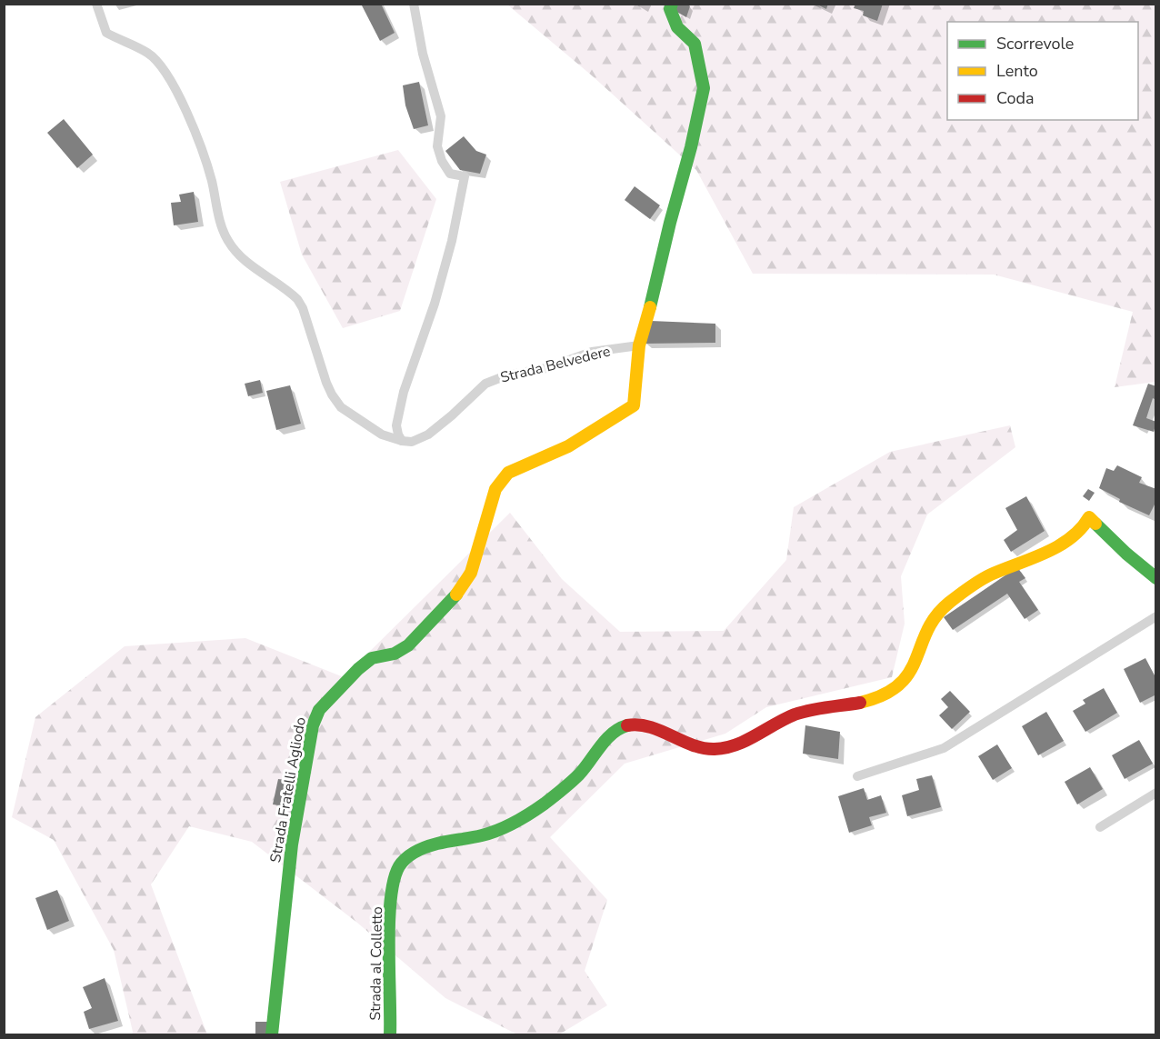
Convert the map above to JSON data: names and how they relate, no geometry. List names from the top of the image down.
{
  "streets": {
    "street": ["Strada Belvedere", "Strada Fratelli Agliodo", "Strada al Colletto"]
  },
  "crossings": [
    ["Strada Belvedere", "Strada Fratelli Agliodo"]
  ],
  "legend": ["Scorrevole", "Lento", "Coda"]
}
